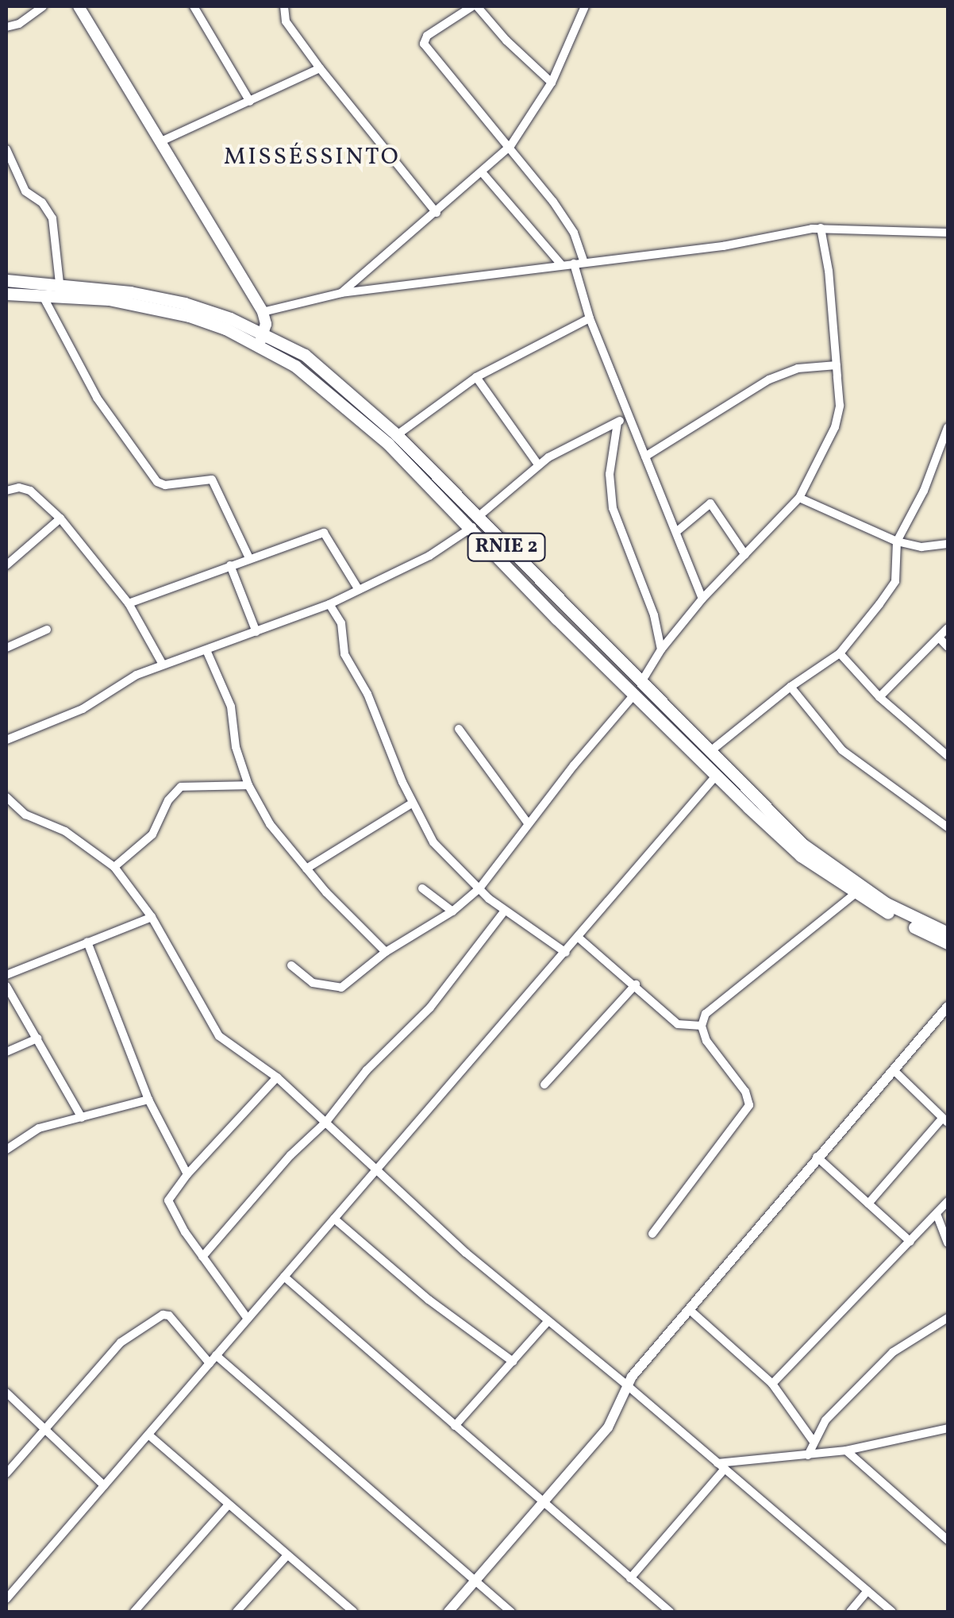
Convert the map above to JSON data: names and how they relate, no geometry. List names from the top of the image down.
{
  "streets": {
    "highway": ["RNIE 2"]
  },
  "districts": ["MISSÉSSINTO"]
}
